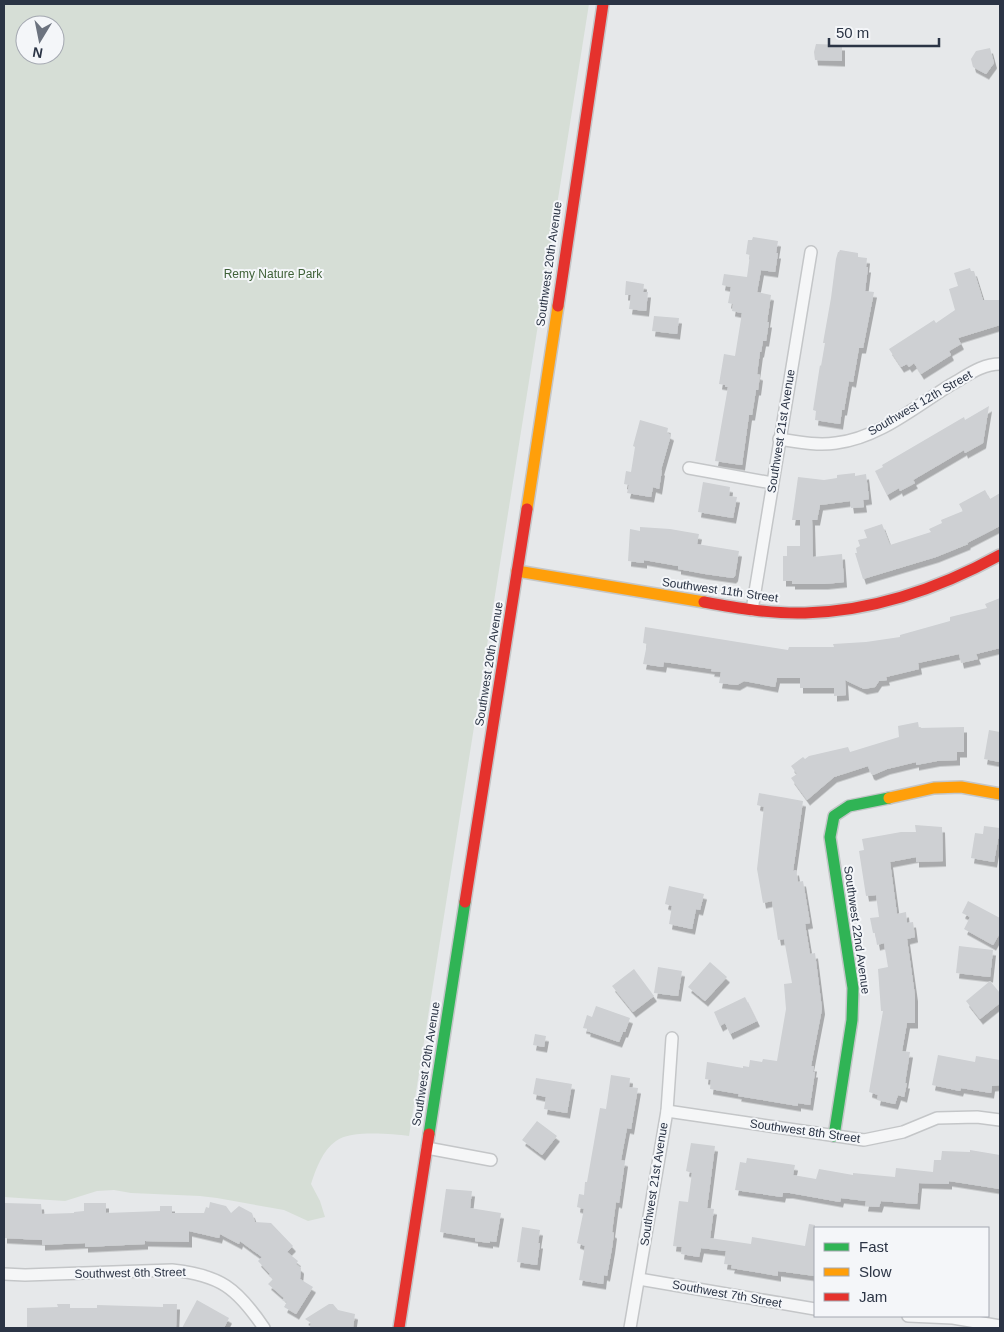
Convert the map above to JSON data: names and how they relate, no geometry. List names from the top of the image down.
{
  "streets": {
    "street": [
      "Southwest 20th Avenue",
      "Southwest 12th Street",
      "Southwest 21st Avenue",
      "Southwest 11th Street",
      "Southwest 22nd Avenue",
      "Southwest 8th Street",
      "Southwest 6th Street",
      "Southwest 7th Street"
    ]
  },
  "crossings": [
    ["Southwest 20th Avenue", "Southwest 11th Street"],
    ["Southwest 12th Street", "Southwest 21st Avenue"],
    ["Southwest 21st Avenue", "Southwest 11th Street"],
    ["Southwest 21st Avenue", "Southwest 8th Street"],
    ["Southwest 21st Avenue", "Southwest 7th Street"],
    ["Southwest 22nd Avenue", "Southwest 8th Street"]
  ],
  "parks": ["Remy Nature Park"],
  "legend": ["Fast", "Slow", "Jam"],
  "scale_bar": "50 m",
  "north": "bottom"
}
